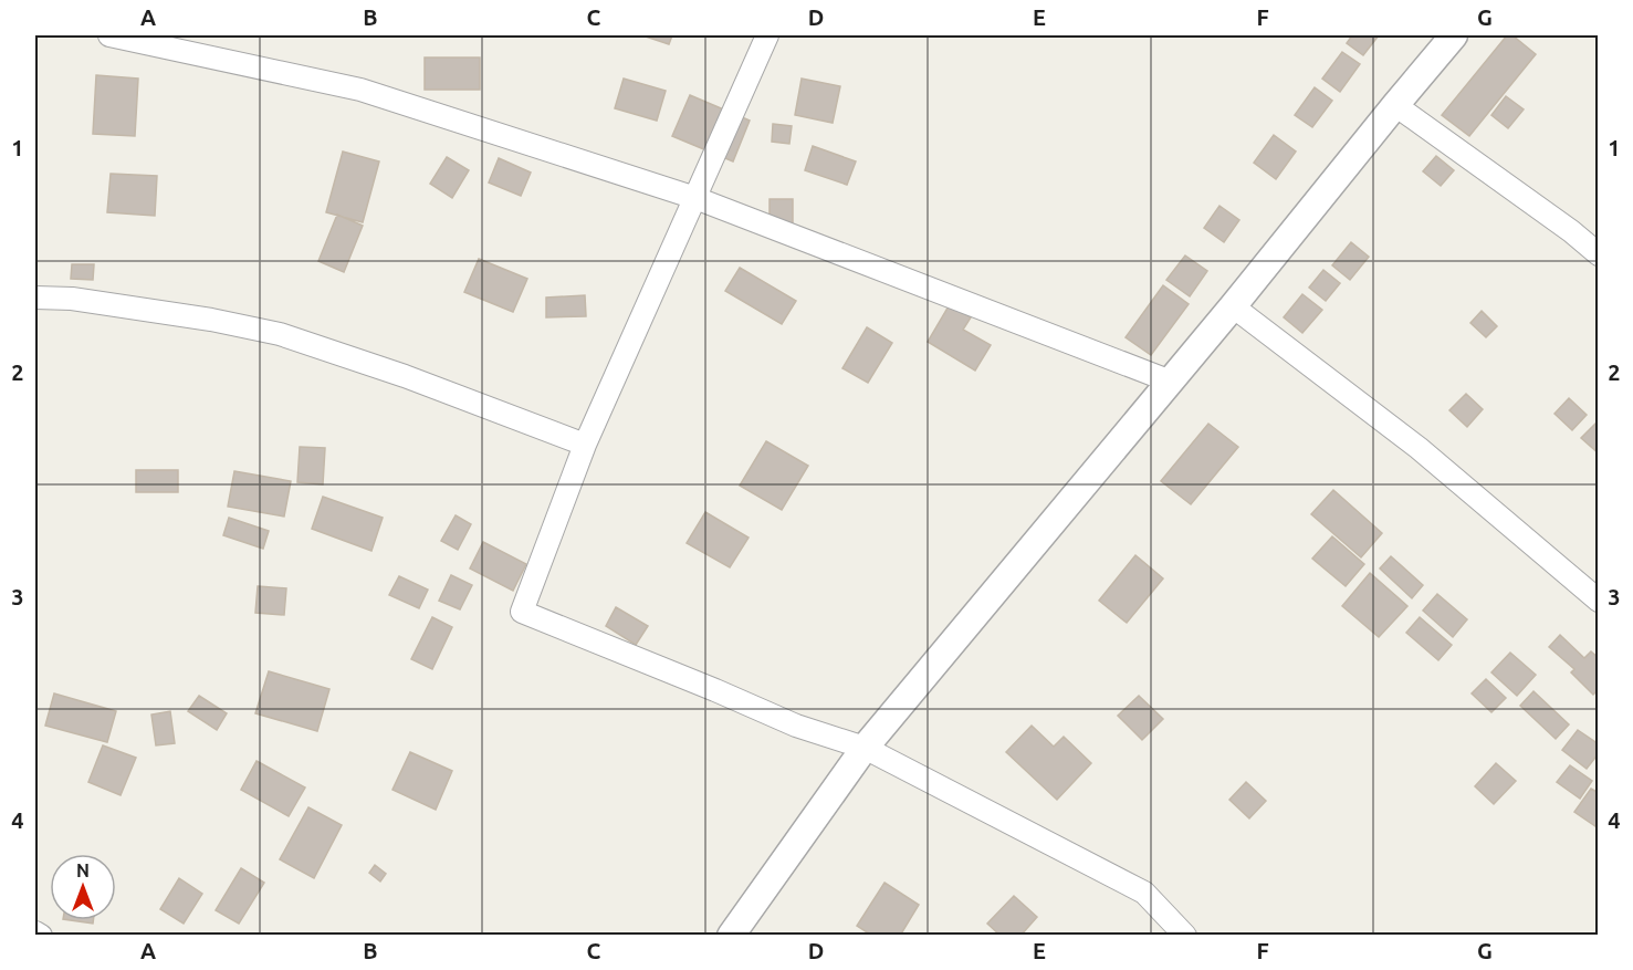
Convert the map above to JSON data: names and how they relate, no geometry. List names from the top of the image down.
{
  "north": "top",
  "grid": {
    "columns": [
      "A",
      "B",
      "C",
      "D",
      "E",
      "F",
      "G"
    ],
    "rows": [
      "1",
      "2",
      "3",
      "4"
    ]
  }
}
